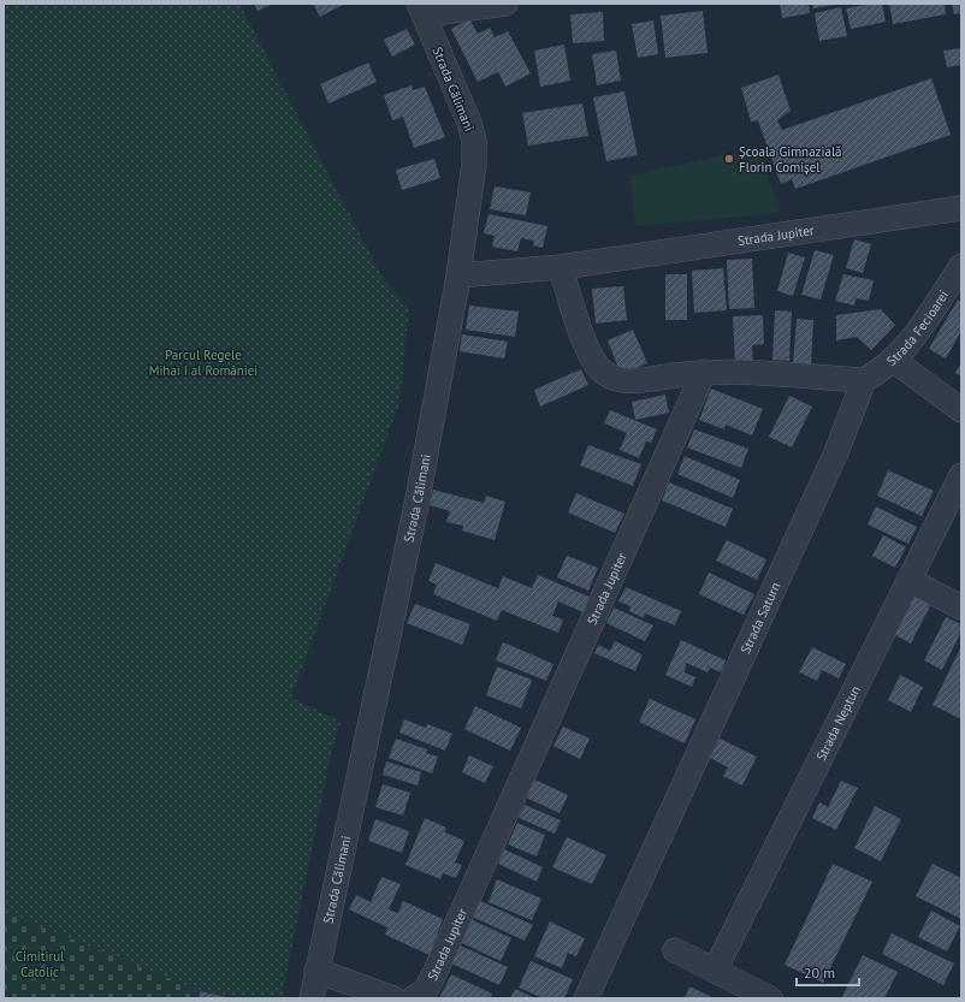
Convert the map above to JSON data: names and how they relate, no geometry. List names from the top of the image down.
{
  "streets": {
    "street": [
      "Strada Călimani",
      "Strada Jupiter",
      "Strada Fecioarei",
      "Strada Saturn",
      "Strada Neptun"
    ]
  },
  "crossings": [
    ["Strada Călimani", "Strada Jupiter"],
    ["Strada Fecioarei", "Strada Saturn"]
  ],
  "parks": ["Parcul Regele Mihai I al României", "Cimitirul Catolic"],
  "places": ["Școala Gimnazială Florin Comișel"],
  "scale_bar": "20 m"
}
